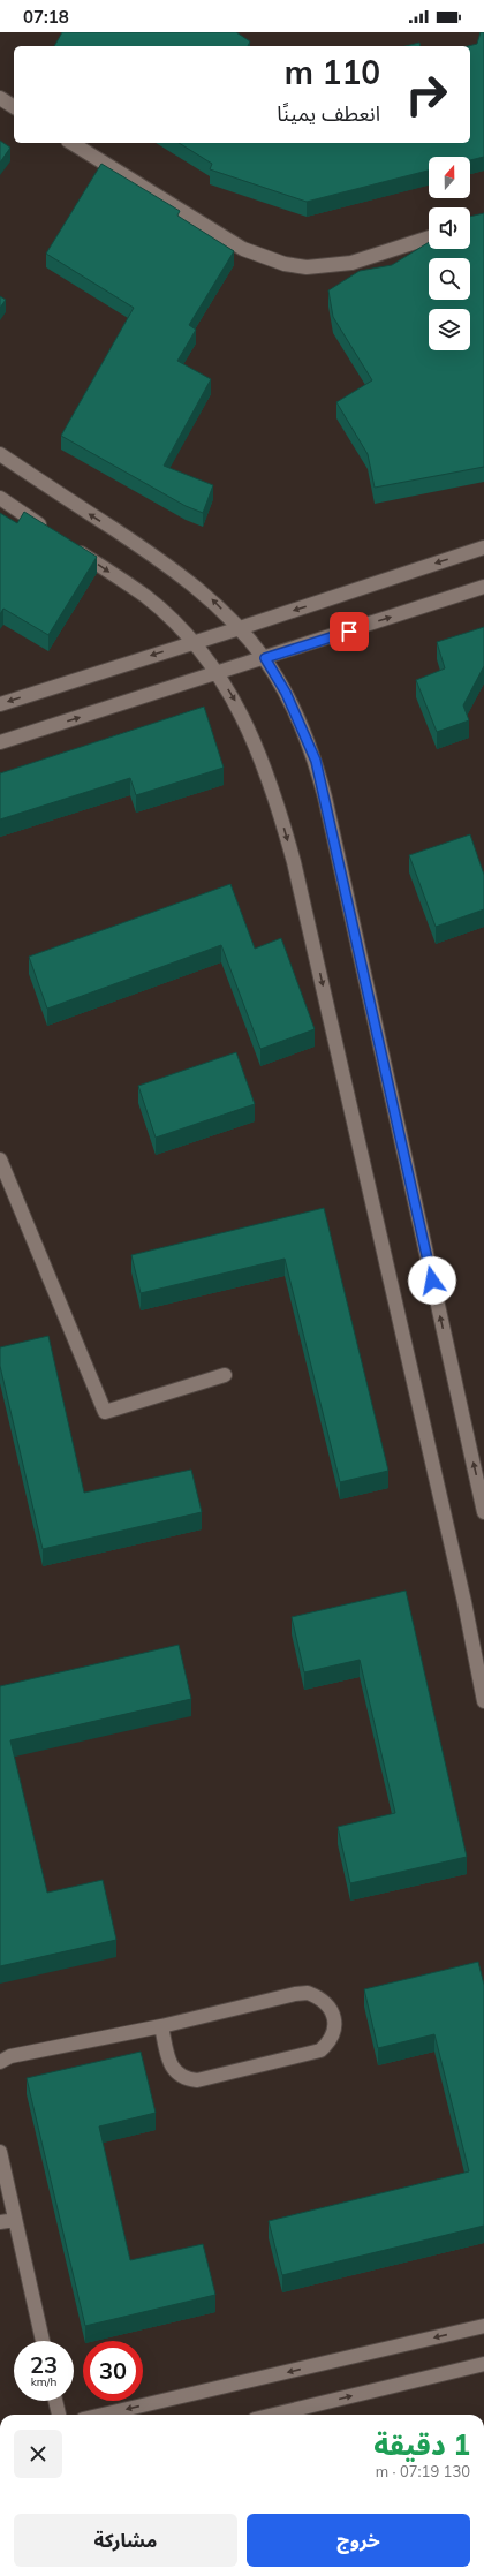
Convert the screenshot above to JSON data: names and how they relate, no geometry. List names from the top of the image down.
{
  "north": "top",
  "page": {
    "status": "07:18",
    "turn": ["110 m", "انعطف يمينًا"],
    "speed": "23 km/h",
    "limit": "30",
    "heading": ["1 دقيقة", "130 m · 07:19"],
    "buttons": ["خروج", "مشاركة"]
  }
}
